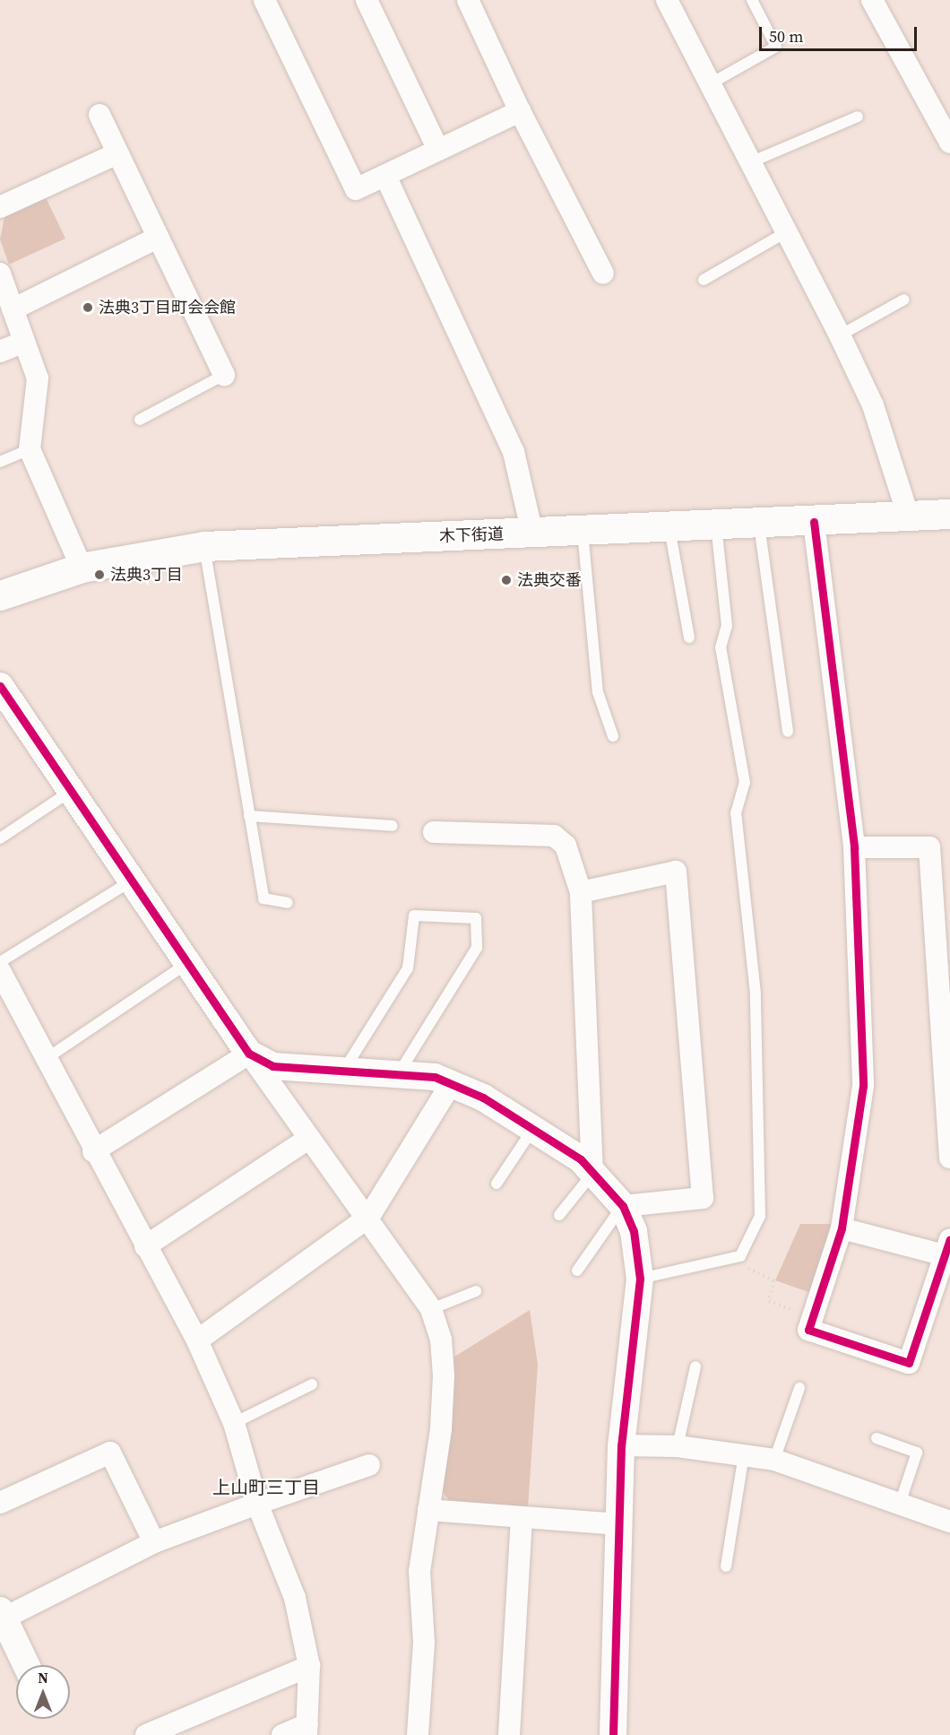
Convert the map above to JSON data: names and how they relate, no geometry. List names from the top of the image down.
{
  "streets": {
    "main road": ["木下街道"]
  },
  "districts": ["上山町三丁目"],
  "places": ["法典3丁目町会会館", "法典3丁目", "法典交番"],
  "scale_bar": "50 m",
  "north": "top"
}
